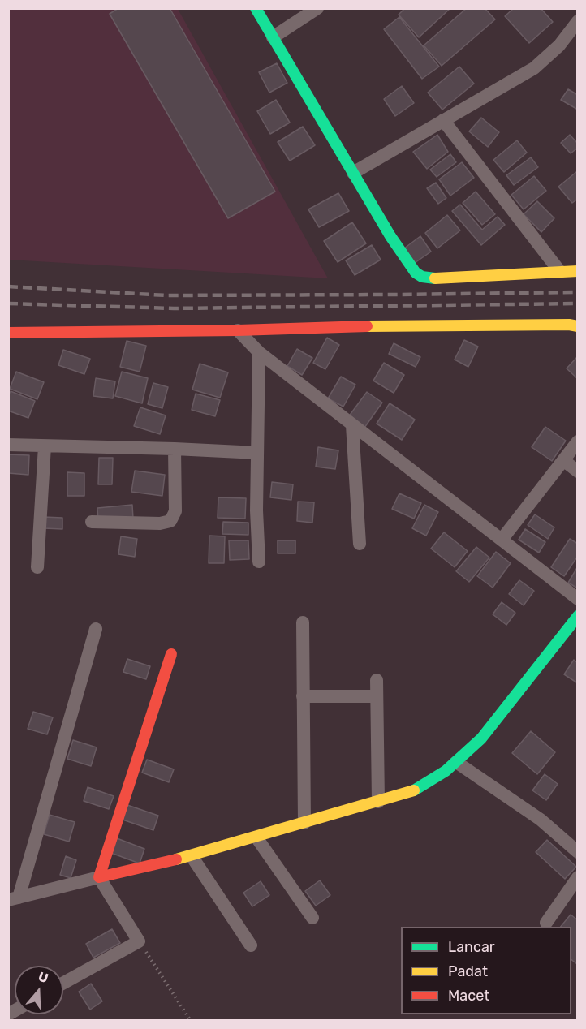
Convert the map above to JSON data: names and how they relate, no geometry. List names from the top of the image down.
{
  "legend": ["Lancar", "Padat", "Macet"],
  "north": "top"
}
